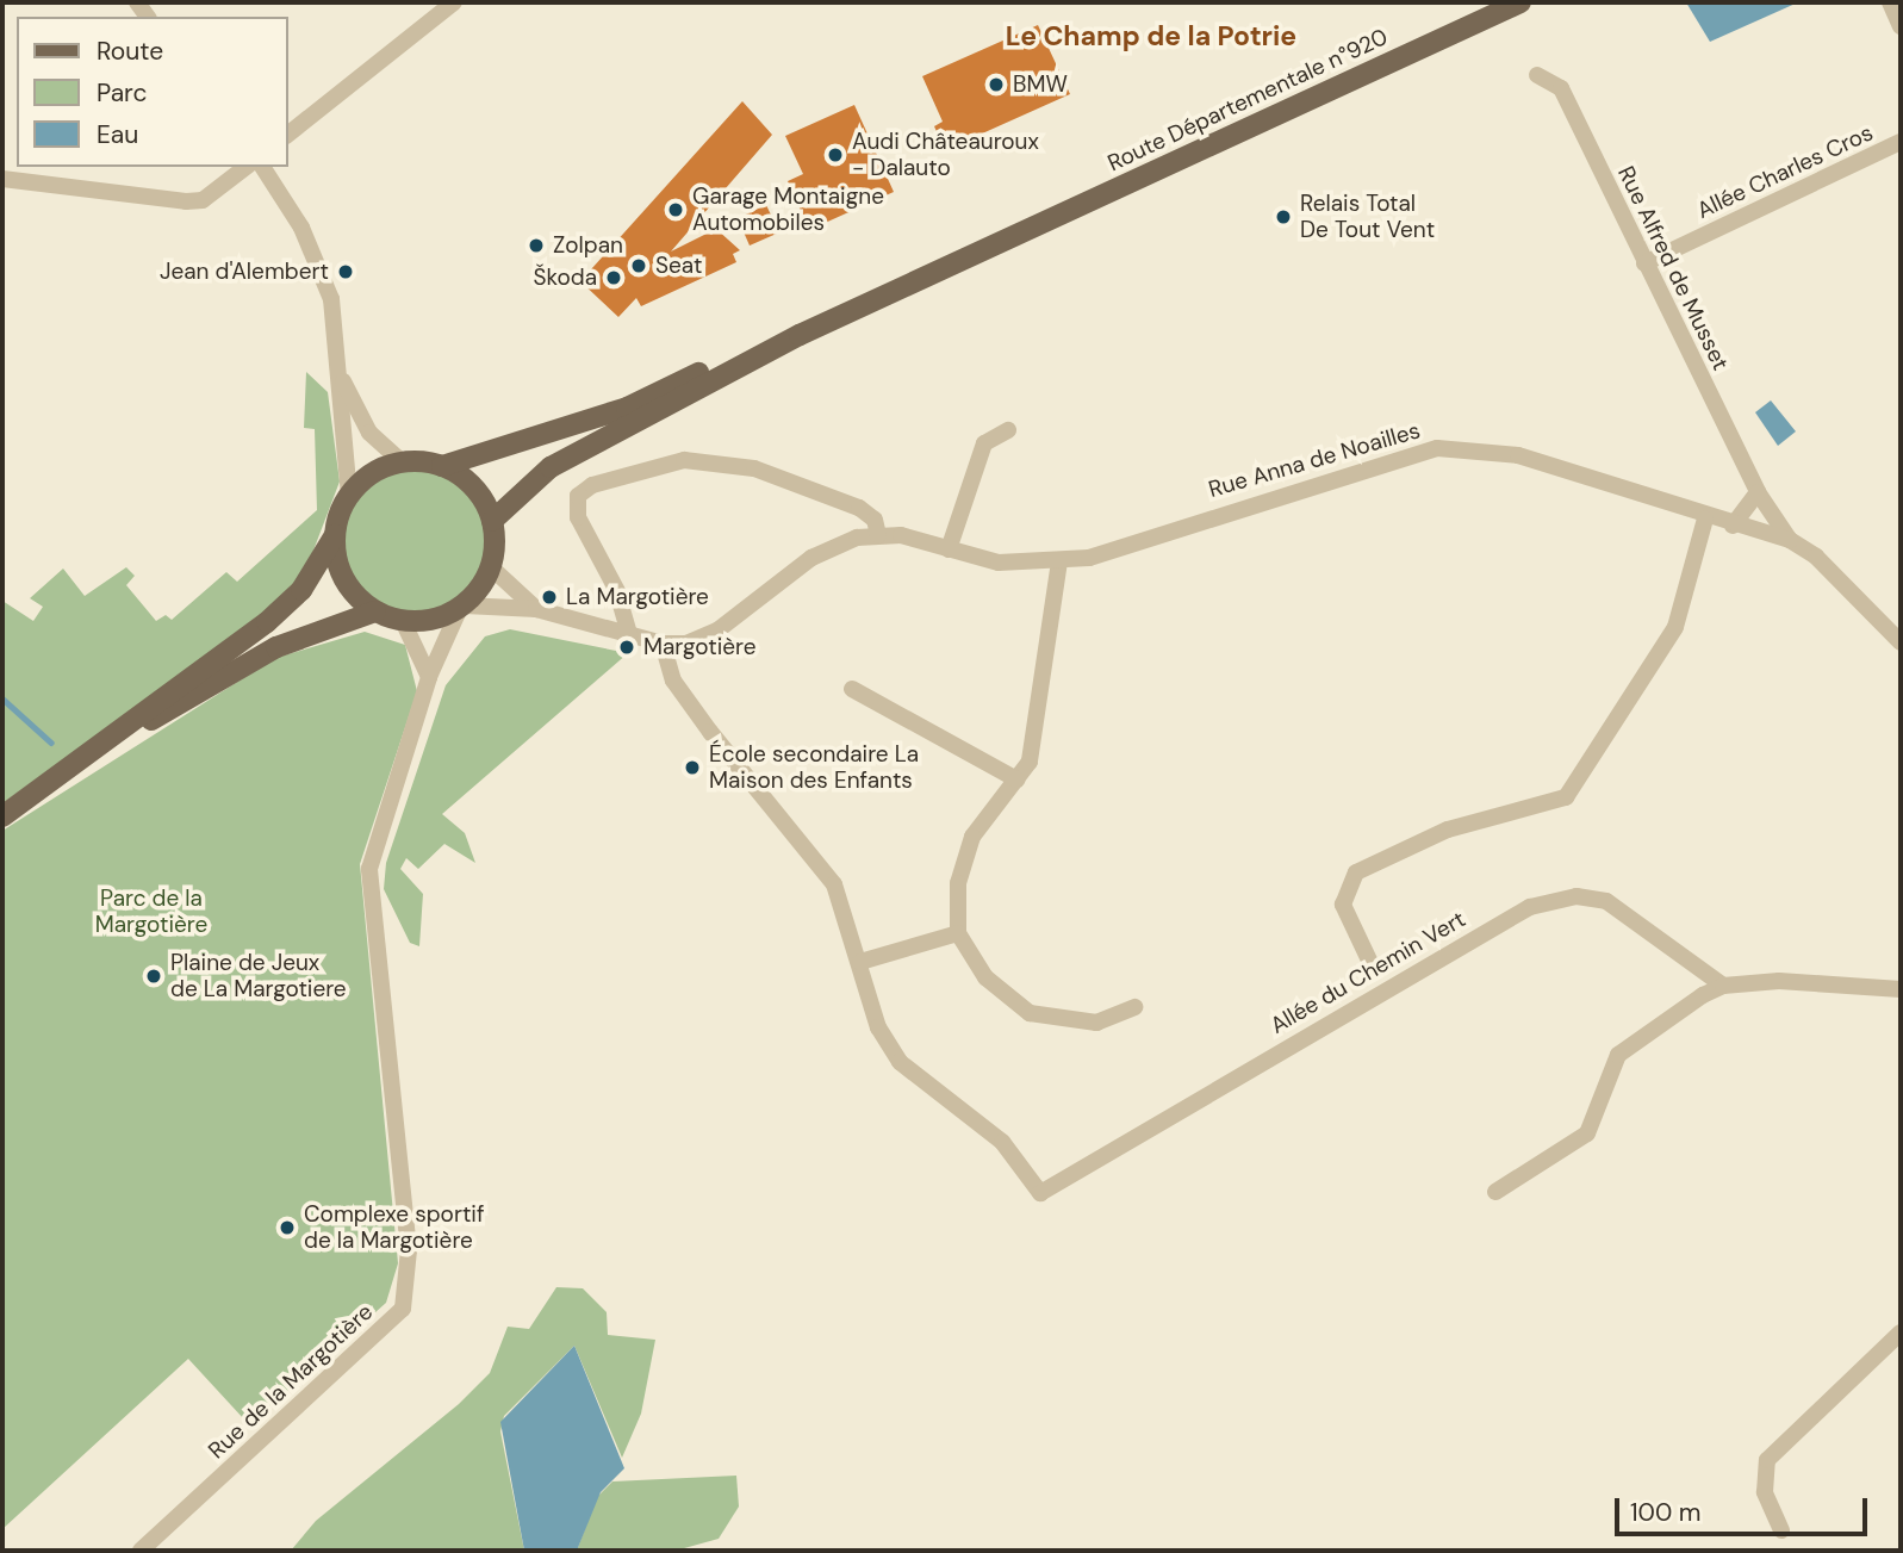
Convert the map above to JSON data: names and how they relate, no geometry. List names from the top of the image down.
{
  "streets": {
    "main road": ["Route Départementale n°920"],
    "street": [
      "Allée Charles Cros",
      "Rue Alfred de Musset",
      "Rue Anna de Noailles",
      "Allée du Chemin Vert",
      "Rue de la Margotière"
    ]
  },
  "crossings": [
    ["Allée Charles Cros", "Rue Alfred de Musset"],
    ["Rue Alfred de Musset", "Rue Anna de Noailles"]
  ],
  "districts": ["Le Champ de la Potrie"],
  "parks": ["Parc de la Margotière"],
  "places": [
    "BMW",
    "Audi Châteauroux - Dalauto",
    "Garage Montaigne Automobiles",
    "Relais Total De Tout Vent",
    "Zolpan",
    "Seat",
    "Jean d'Alembert",
    "Škoda",
    "La Margotière",
    "Margotière",
    "École secondaire La Maison des Enfants",
    "Plaine de Jeux de La Margotiere",
    "Complexe sportif de la Margotière"
  ],
  "legend": ["Route", "Parc", "Eau"],
  "scale_bar": "100 m"
}
